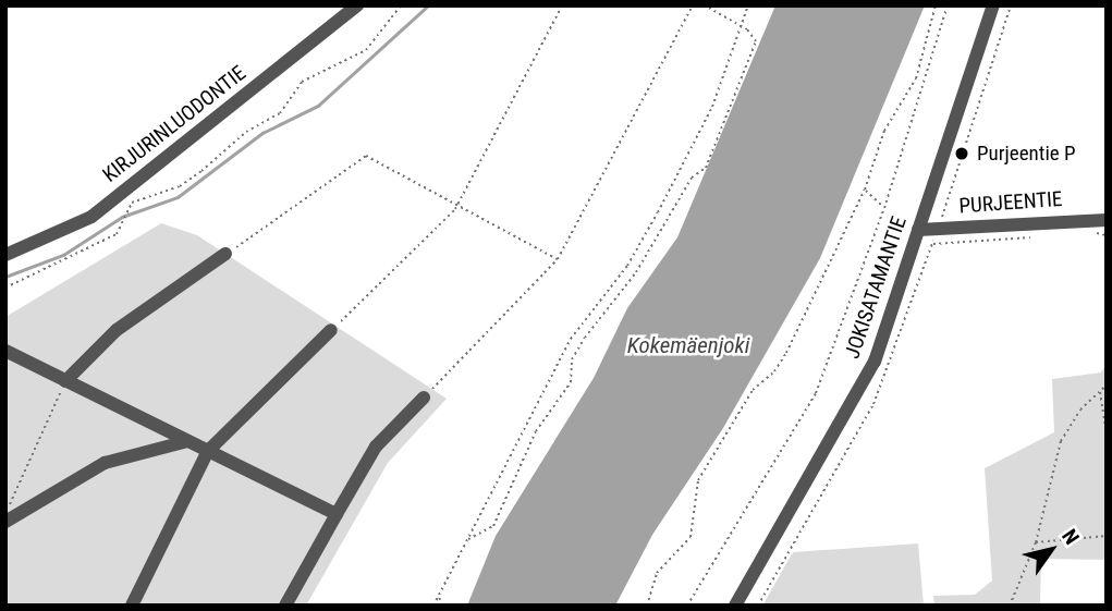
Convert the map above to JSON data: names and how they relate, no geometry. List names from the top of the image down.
{
  "streets": {
    "street": ["KIRJURINLUODONTIE", "PURJEENTIE", "JOKISATAMANTIE"]
  },
  "crossings": [
    ["PURJEENTIE", "JOKISATAMANTIE"]
  ],
  "water": ["Kokemäenjoki"],
  "places": ["Purjeentie P"],
  "north": "top right"
}
